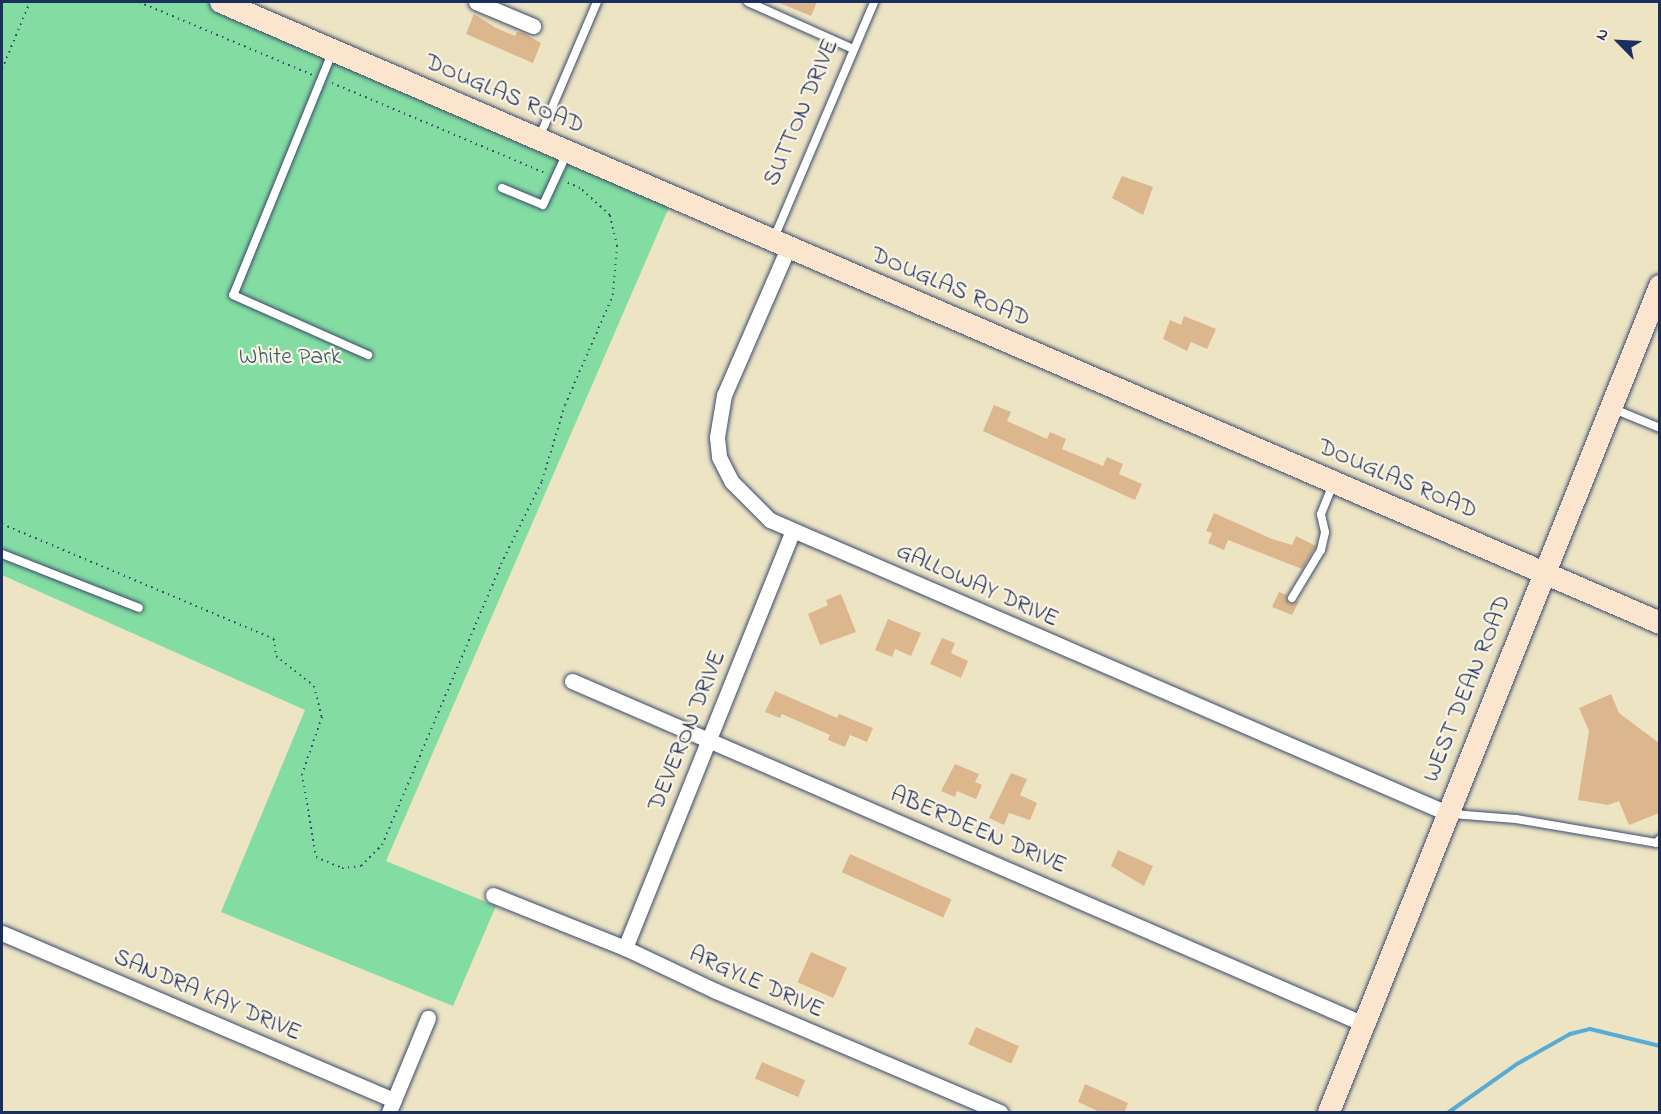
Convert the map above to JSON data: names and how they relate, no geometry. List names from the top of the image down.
{
  "streets": {
    "street": [
      "DOUGLAS ROAD",
      "GALLOWAY DRIVE",
      "WEST DEAN ROAD",
      "DEVERON DRIVE",
      "ABERDEEN DRIVE",
      "ARGYLE DRIVE",
      "SANDRA KAY DRIVE"
    ],
    "lane": ["SUTTON DRIVE"]
  },
  "crossings": [
    ["DOUGLAS ROAD", "SUTTON DRIVE"],
    ["DOUGLAS ROAD", "GALLOWAY DRIVE"],
    ["DOUGLAS ROAD", "WEST DEAN ROAD"],
    ["SUTTON DRIVE", "GALLOWAY DRIVE"],
    ["GALLOWAY DRIVE", "WEST DEAN ROAD"],
    ["GALLOWAY DRIVE", "DEVERON DRIVE"],
    ["WEST DEAN ROAD", "ABERDEEN DRIVE"],
    ["DEVERON DRIVE", "ABERDEEN DRIVE"],
    ["DEVERON DRIVE", "ARGYLE DRIVE"]
  ],
  "parks": ["White Park"],
  "north": "top left"
}
